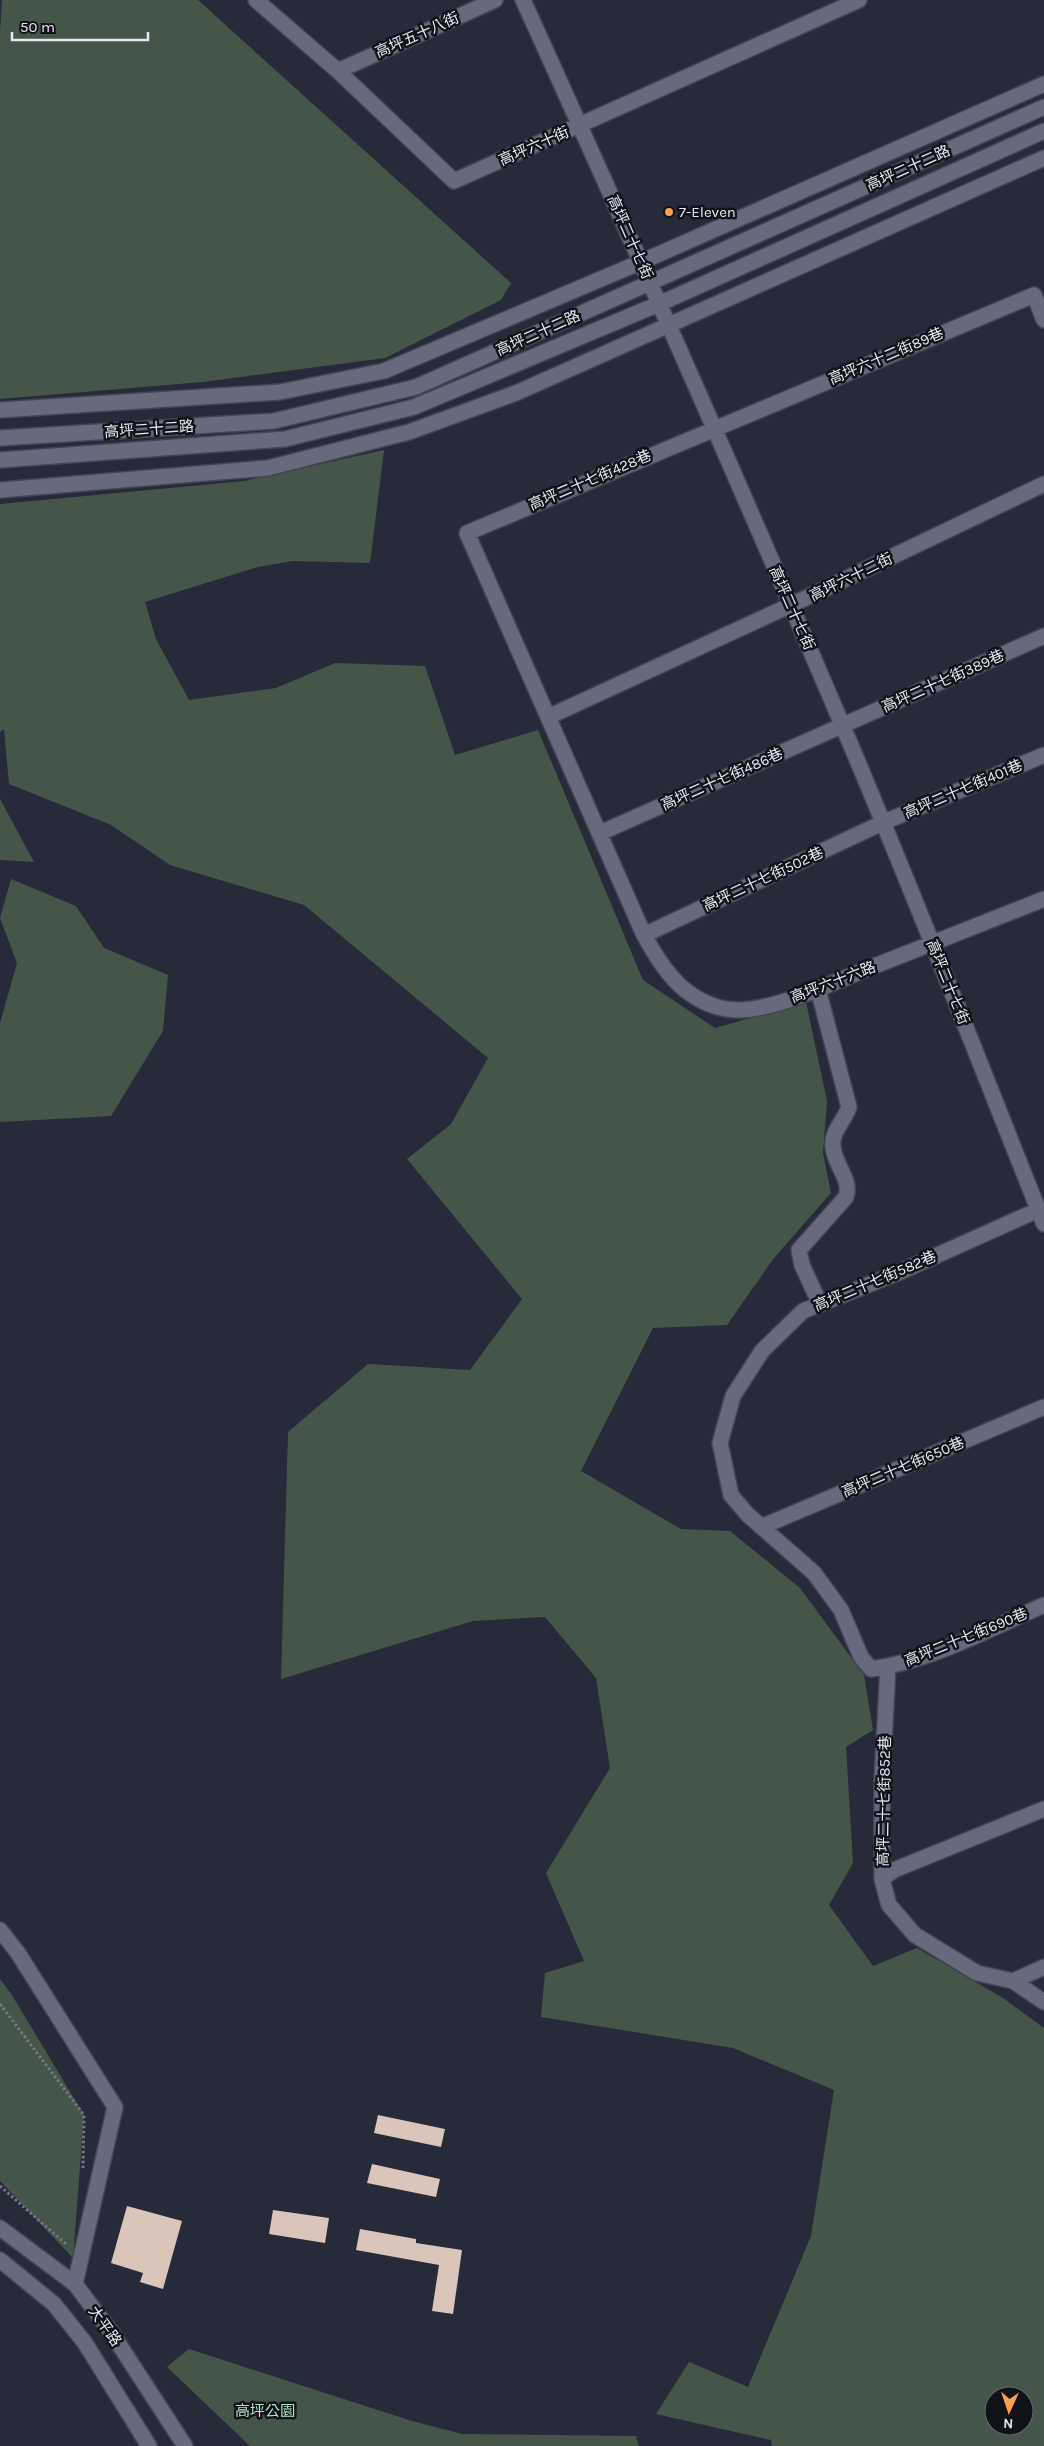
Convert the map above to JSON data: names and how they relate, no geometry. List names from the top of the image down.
{
  "streets": {
    "street": [
      "高坪五十八街",
      "高坪六十街",
      "高坪二十二路",
      "高坪二十七街",
      "高坪六十二街89巷",
      "高坪二十七街428巷",
      "高坪六十二街",
      "高坪二十七街389巷",
      "高坪二十七街486巷",
      "高坪二十七街401巷",
      "高坪二十七街502巷",
      "高坪六十六路",
      "高坪二十七街582巷",
      "高坪二十七街650巷",
      "高坪二十七街690巷",
      "高坪二十七街852巷",
      "大平路"
    ]
  },
  "crossings": [
    ["高坪五十八街", "高坪六十街"],
    ["高坪六十街", "高坪二十七街"],
    ["高坪二十二路", "高坪二十七街"],
    ["高坪二十七街", "高坪六十二街89巷"],
    ["高坪二十七街", "高坪二十七街428巷"],
    ["高坪二十七街", "高坪六十二街"],
    ["高坪二十七街", "高坪二十七街389巷"],
    ["高坪二十七街", "高坪二十七街486巷"],
    ["高坪二十七街", "高坪二十七街401巷"],
    ["高坪二十七街", "高坪二十七街502巷"],
    ["高坪二十七街", "高坪六十六路"],
    ["高坪二十七街", "高坪二十七街582巷"],
    ["高坪六十二街89巷", "高坪二十七街428巷"],
    ["高坪二十七街428巷", "高坪六十六路"],
    ["高坪六十二街", "高坪六十六路"],
    ["高坪二十七街389巷", "高坪二十七街486巷"],
    ["高坪二十七街486巷", "高坪六十六路"],
    ["高坪二十七街401巷", "高坪二十七街502巷"],
    ["高坪二十七街502巷", "高坪六十六路"],
    ["高坪二十七街582巷", "高坪二十七街650巷"],
    ["高坪二十七街690巷", "高坪二十七街852巷"]
  ],
  "parks": ["高坪公園"],
  "places": ["7-Eleven"],
  "scale_bar": "50 m",
  "north": "bottom"
}
